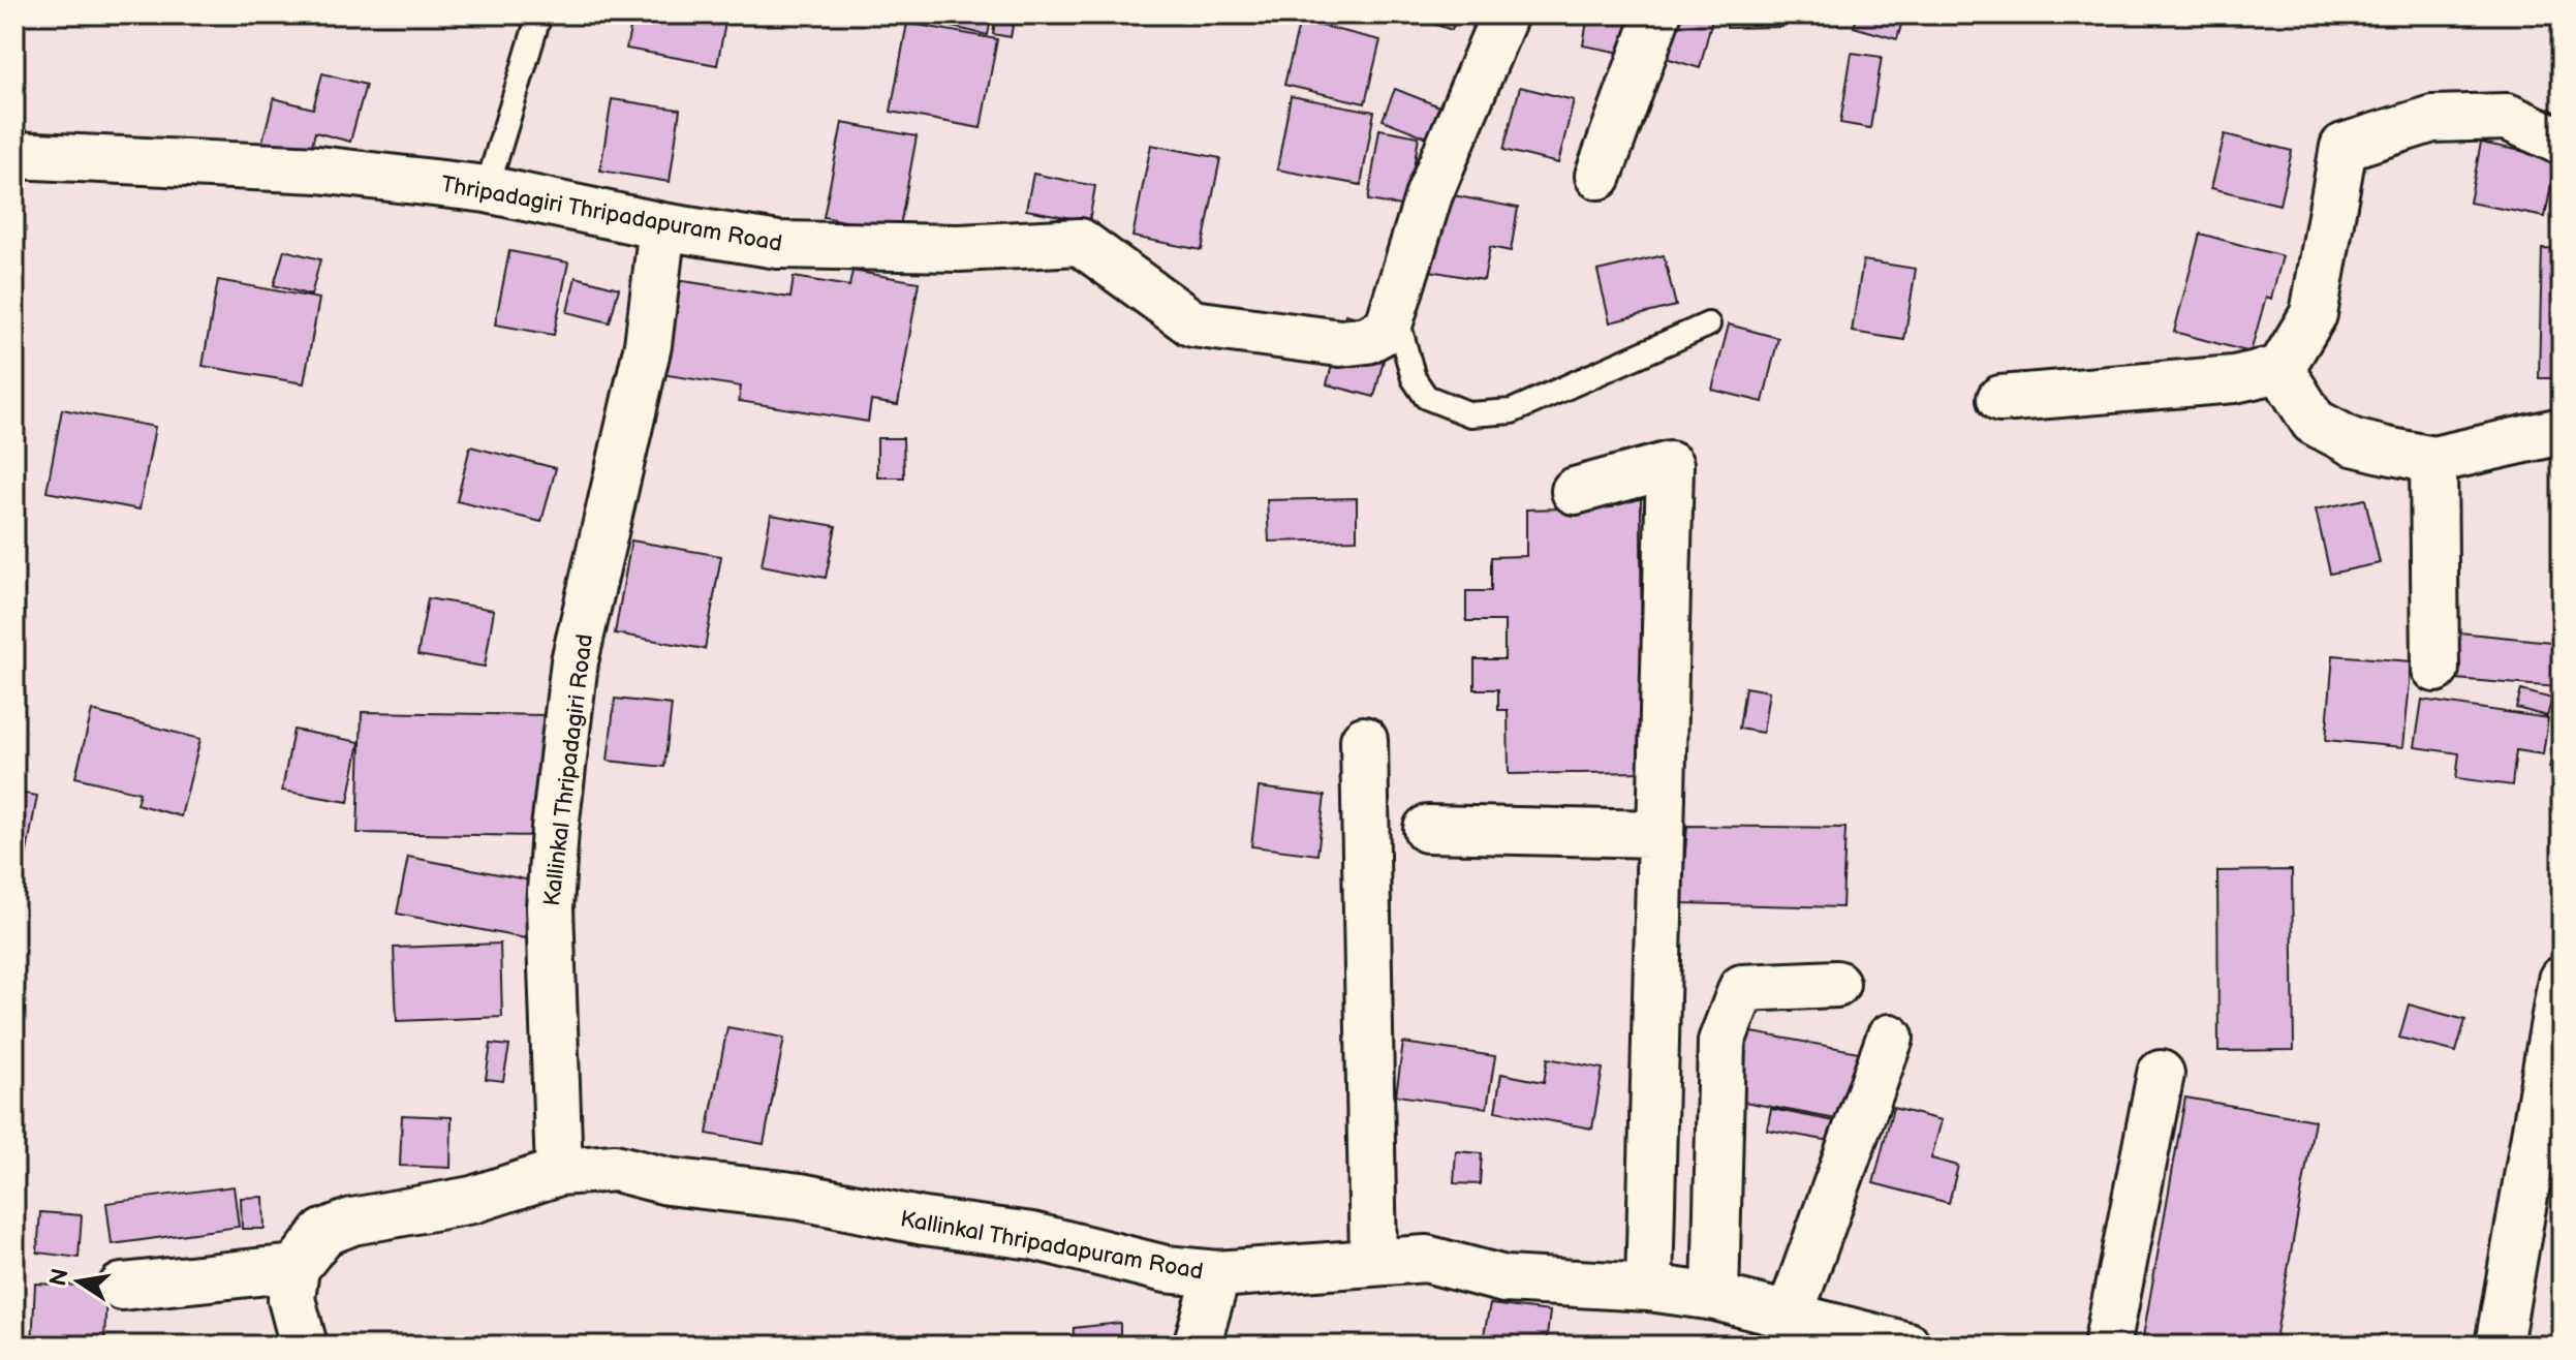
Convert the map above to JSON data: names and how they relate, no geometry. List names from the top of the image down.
{
  "streets": {
    "street": ["Thripadagiri Thripadapuram Road", "Kallinkal Thripadagiri Road", "Kallinkal Thripadapuram Road"]
  },
  "crossings": [
    ["Thripadagiri Thripadapuram Road", "Kallinkal Thripadagiri Road"],
    ["Kallinkal Thripadagiri Road", "Kallinkal Thripadapuram Road"]
  ],
  "north": "left"
}
